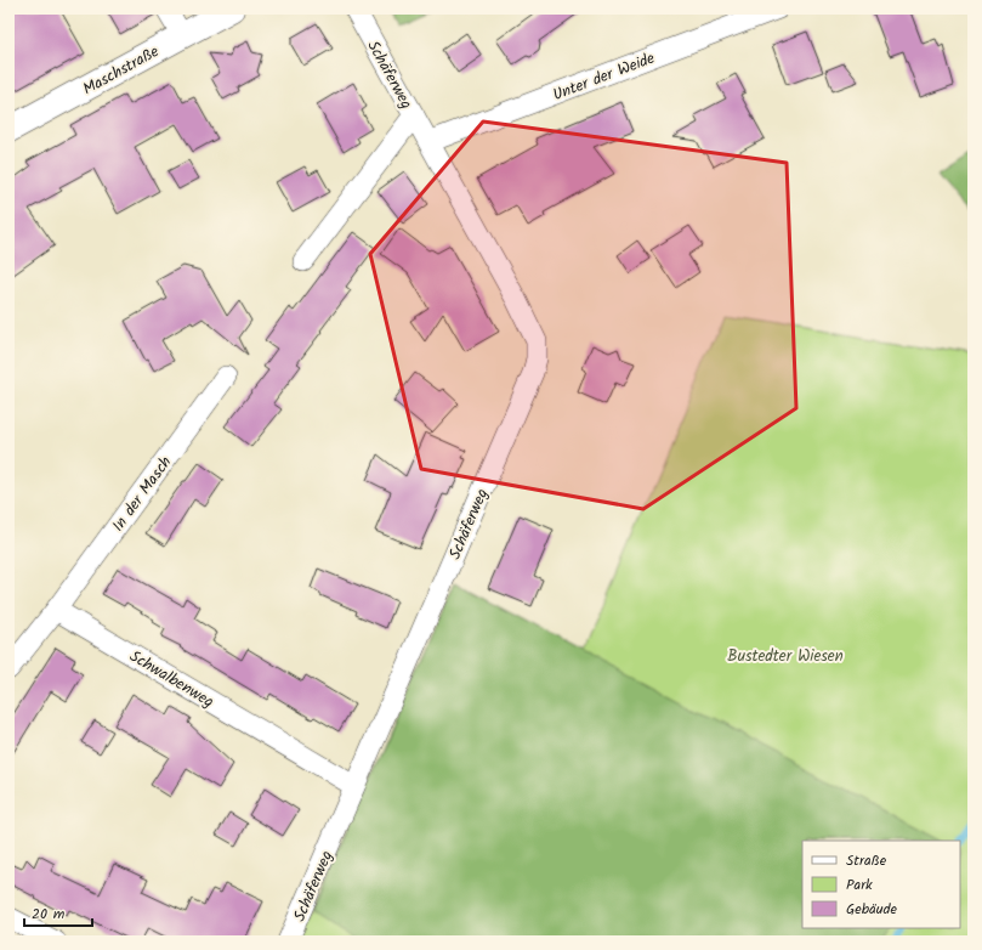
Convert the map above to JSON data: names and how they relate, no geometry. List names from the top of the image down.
{
  "streets": {
    "street": [
      "Maschstraße",
      "Schäferweg",
      "Unter der Weide",
      "In der Masch",
      "Schwalbenweg"
    ]
  },
  "crossings": [
    ["Schäferweg", "Unter der Weide"],
    ["Schäferweg", "Schwalbenweg"],
    ["In der Masch", "Schwalbenweg"]
  ],
  "parks": ["Bustedter Wiesen"],
  "legend": ["Straße", "Park", "Gebäude"],
  "scale_bar": "20 m"
}
